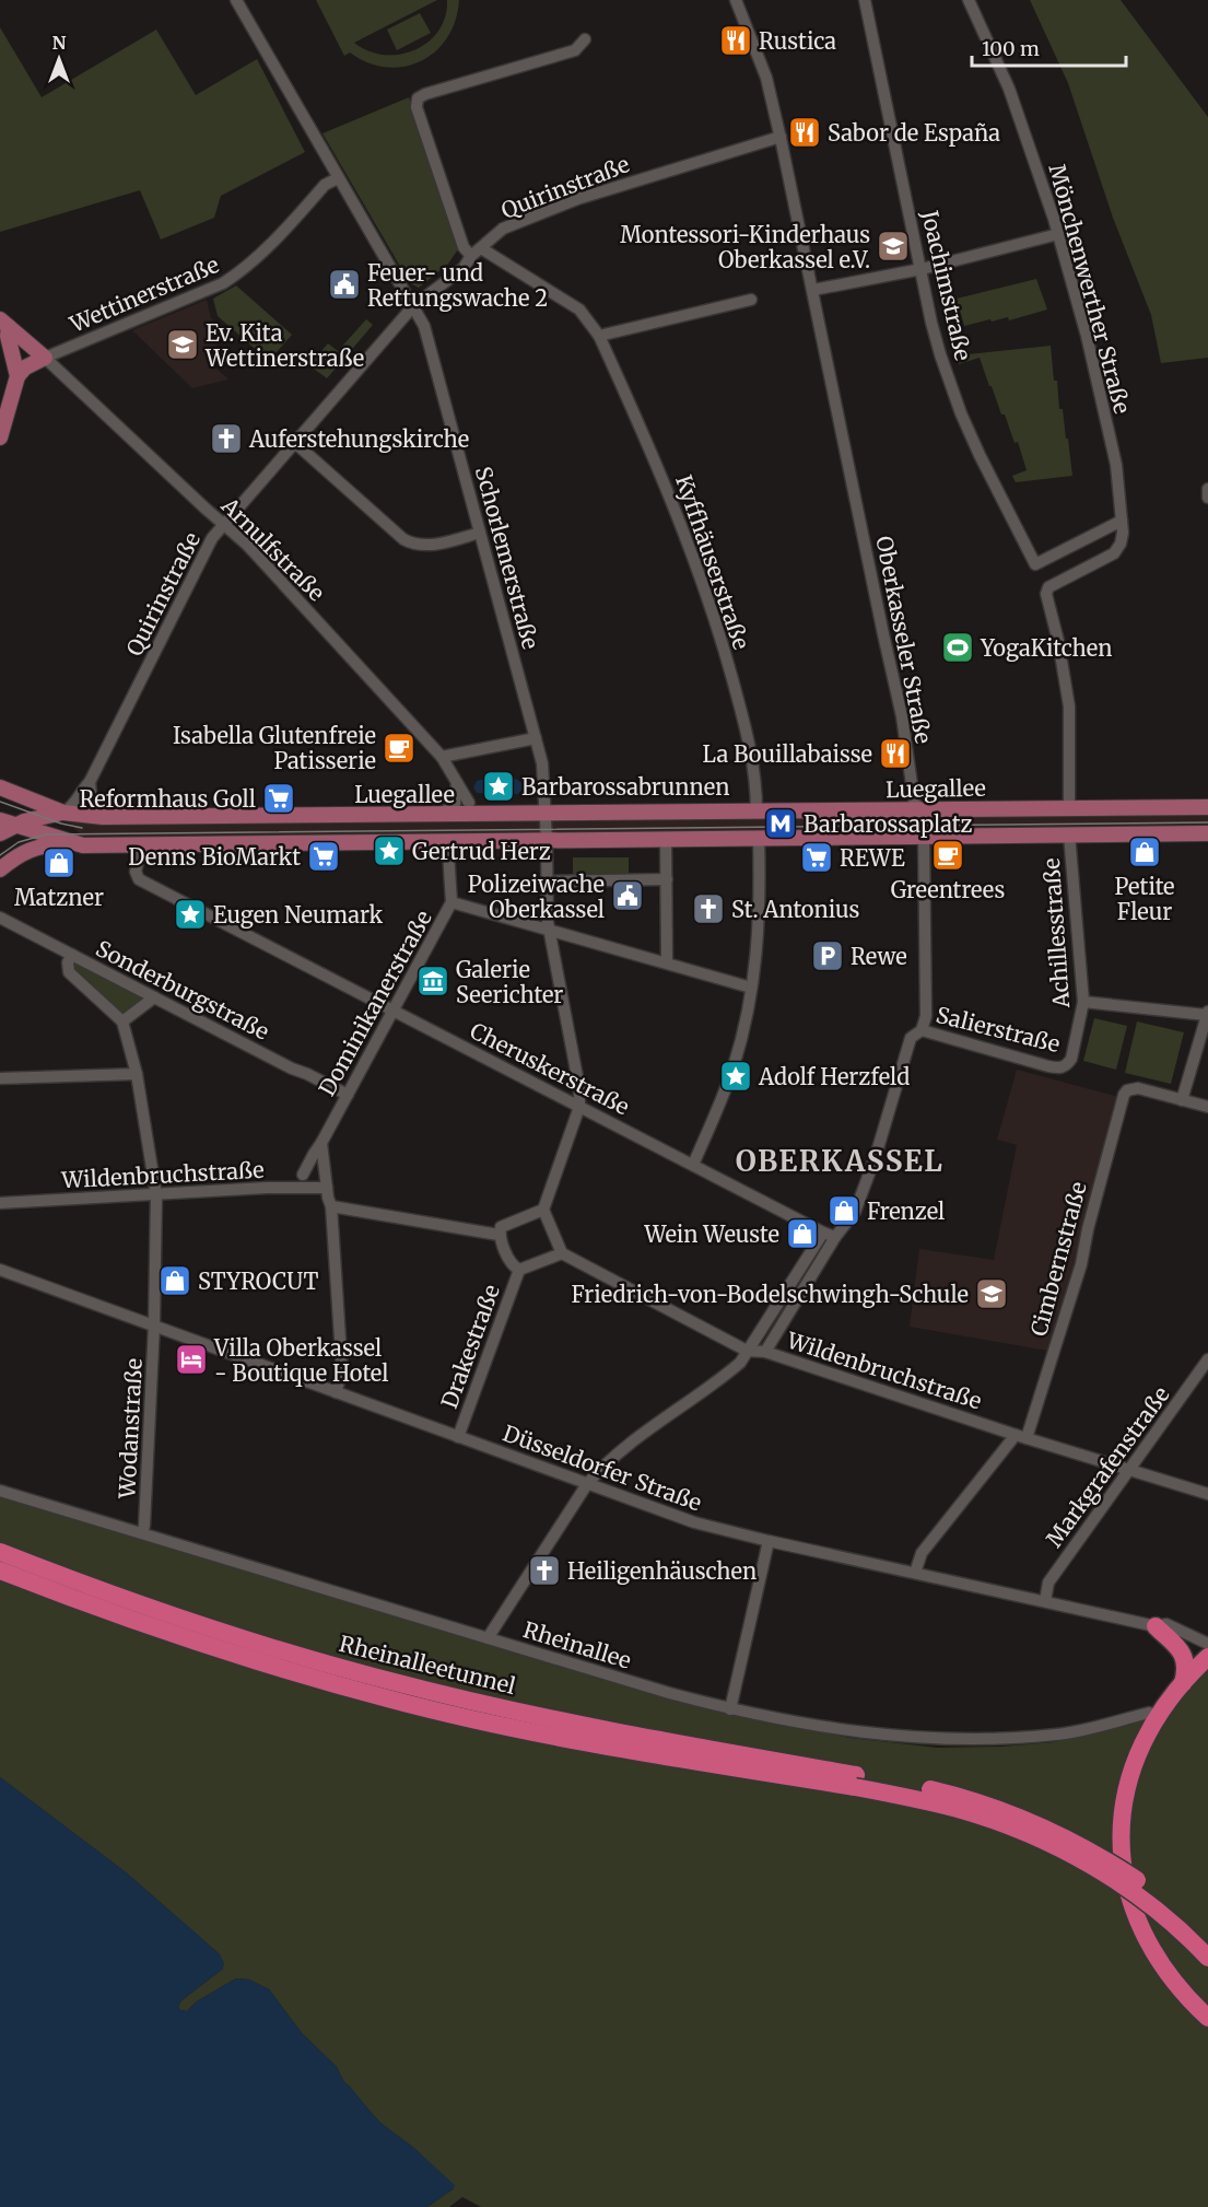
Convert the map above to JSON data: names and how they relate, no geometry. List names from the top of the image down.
{
  "streets": {
    "highway": ["Rheinalleetunnel"],
    "main road": ["Luegallee"],
    "street": [
      "Quirinstraße",
      "Joachimstraße",
      "Mönchenwerther Straße",
      "Wettinerstraße",
      "Arnulfstraße",
      "Schorlemerstraße",
      "Kyffhäuserstraße",
      "Oberkasseler Straße",
      "Achillesstraße",
      "Sonderburgstraße",
      "Dominikanerstraße",
      "Salierstraße",
      "Cheruskerstraße",
      "Wildenbruchstraße",
      "Cimbernstraße",
      "Drakestraße",
      "Wodanstraße",
      "Markgrafenstraße",
      "Düsseldorfer Straße",
      "Rheinallee"
    ]
  },
  "crossings": [
    ["Quirinstraße", "Arnulfstraße"],
    ["Quirinstraße", "Schorlemerstraße"],
    ["Quirinstraße", "Kyffhäuserstraße"],
    ["Quirinstraße", "Oberkasseler Straße"],
    ["Quirinstraße", "Luegallee"],
    ["Joachimstraße", "Mönchenwerther Straße"],
    ["Mönchenwerther Straße", "Luegallee"],
    ["Wettinerstraße", "Arnulfstraße"],
    ["Wettinerstraße", "Schorlemerstraße"],
    ["Schorlemerstraße", "Luegallee"],
    ["Kyffhäuserstraße", "Luegallee"],
    ["Oberkasseler Straße", "Luegallee"],
    ["Oberkasseler Straße", "Salierstraße"],
    ["Oberkasseler Straße", "Cheruskerstraße"],
    ["Oberkasseler Straße", "Wildenbruchstraße"],
    ["Achillesstraße", "Salierstraße"],
    ["Sonderburgstraße", "Dominikanerstraße"],
    ["Dominikanerstraße", "Cheruskerstraße"],
    ["Wildenbruchstraße", "Cimbernstraße"],
    ["Wildenbruchstraße", "Wodanstraße"],
    ["Wildenbruchstraße", "Markgrafenstraße"],
    ["Cimbernstraße", "Düsseldorfer Straße"],
    ["Drakestraße", "Düsseldorfer Straße"],
    ["Wodanstraße", "Düsseldorfer Straße"],
    ["Wodanstraße", "Rheinallee"],
    ["Markgrafenstraße", "Düsseldorfer Straße"]
  ],
  "districts": ["OBERKASSEL"],
  "places": {
    "restaurant": ["Rustica", "Sabor de España", "La Bouillabaisse"],
    "school or university": ["Montessori-Kinderhaus Oberkassel e.V.", "Ev. Kita Wettinerstraße", "Friedrich-von-Bodelschwingh-Schule"],
    "public building": ["Feuer- und Rettungswache 2", "Polizeiwache Oberkassel"],
    "church": ["Auferstehungskirche", "St. Antonius", "Heiligenhäuschen"],
    "sports": ["YogaKitchen"],
    "cafe": ["Isabella Glutenfreie Patisserie", "Greentrees"],
    "place": [
      "Barbarossabrunnen",
      "Gertrud Herz",
      "Eugen Neumark",
      "Adolf Herzfeld"
    ],
    "supermarket": ["Reformhaus Goll", "Denns BioMarkt", "REWE"],
    "metro station": ["Barbarossaplatz"],
    "shop": [
      "Petite Fleur",
      "Matzner",
      "Frenzel",
      "Wein Weuste",
      "STYROCUT"
    ],
    "parking": ["Rewe"],
    "museum": ["Galerie Seerichter"],
    "hotel": ["Villa Oberkassel - Boutique Hotel"]
  },
  "scale_bar": "100 m",
  "north": "top"
}
